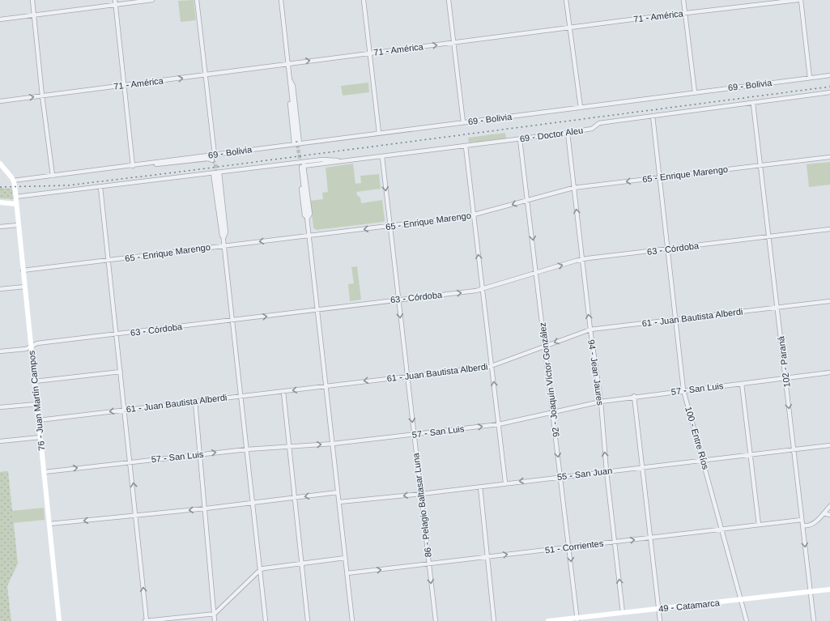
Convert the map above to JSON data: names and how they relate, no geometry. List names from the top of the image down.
{
  "streets": {
    "main road": ["76 - Juan Martín Campos", "49 - Catamarca"],
    "street": [
      "71 - América",
      "69 - Bolivia",
      "69 - Doctor Aleu",
      "65 - Enrique Marengo",
      "63 - Córdoba",
      "61 - Juan Bautista Alberdi",
      "102 - Paraná",
      "94 - Jean Jaures",
      "92 - Joaquín Víctor González",
      "57 - San Luis",
      "100 - Entre Ríos",
      "55 - San Juan",
      "86 - Pelagio Baltasar Luna",
      "51 - Corrientes"
    ]
  },
  "crossings": [
    ["69 - Bolivia", "76 - Juan Martín Campos"],
    ["69 - Doctor Aleu", "102 - Paraná"],
    ["69 - Doctor Aleu", "94 - Jean Jaures"],
    ["69 - Doctor Aleu", "92 - Joaquín Víctor González"],
    ["69 - Doctor Aleu", "76 - Juan Martín Campos"],
    ["69 - Doctor Aleu", "100 - Entre Ríos"],
    ["69 - Doctor Aleu", "86 - Pelagio Baltasar Luna"],
    ["65 - Enrique Marengo", "102 - Paraná"],
    ["65 - Enrique Marengo", "94 - Jean Jaures"],
    ["65 - Enrique Marengo", "92 - Joaquín Víctor González"],
    ["65 - Enrique Marengo", "76 - Juan Martín Campos"],
    ["65 - Enrique Marengo", "100 - Entre Ríos"],
    ["65 - Enrique Marengo", "86 - Pelagio Baltasar Luna"],
    ["63 - Córdoba", "102 - Paraná"],
    ["63 - Córdoba", "94 - Jean Jaures"],
    ["63 - Córdoba", "92 - Joaquín Víctor González"],
    ["63 - Córdoba", "76 - Juan Martín Campos"],
    ["63 - Córdoba", "100 - Entre Ríos"],
    ["63 - Córdoba", "86 - Pelagio Baltasar Luna"],
    ["61 - Juan Bautista Alberdi", "102 - Paraná"],
    ["61 - Juan Bautista Alberdi", "94 - Jean Jaures"],
    ["61 - Juan Bautista Alberdi", "92 - Joaquín Víctor González"],
    ["61 - Juan Bautista Alberdi", "76 - Juan Martín Campos"],
    ["61 - Juan Bautista Alberdi", "100 - Entre Ríos"],
    ["61 - Juan Bautista Alberdi", "86 - Pelagio Baltasar Luna"],
    ["102 - Paraná", "57 - San Luis"],
    ["102 - Paraná", "55 - San Juan"],
    ["102 - Paraná", "51 - Corrientes"],
    ["102 - Paraná", "49 - Catamarca"],
    ["94 - Jean Jaures", "57 - San Luis"],
    ["94 - Jean Jaures", "55 - San Juan"],
    ["94 - Jean Jaures", "51 - Corrientes"],
    ["94 - Jean Jaures", "49 - Catamarca"],
    ["92 - Joaquín Víctor González", "57 - San Luis"],
    ["92 - Joaquín Víctor González", "55 - San Juan"],
    ["92 - Joaquín Víctor González", "51 - Corrientes"],
    ["92 - Joaquín Víctor González", "49 - Catamarca"],
    ["57 - San Luis", "76 - Juan Martín Campos"],
    ["57 - San Luis", "100 - Entre Ríos"],
    ["57 - San Luis", "86 - Pelagio Baltasar Luna"],
    ["100 - Entre Ríos", "55 - San Juan"],
    ["100 - Entre Ríos", "51 - Corrientes"],
    ["100 - Entre Ríos", "49 - Catamarca"],
    ["55 - San Juan", "86 - Pelagio Baltasar Luna"],
    ["86 - Pelagio Baltasar Luna", "51 - Corrientes"]
  ],
  "one_way": [
    "71 - América",
    "65 - Enrique Marengo",
    "94 - Jean Jaures",
    "92 - Joaquín Víctor González",
    "86 - Pelagio Baltasar Luna",
    "51 - Corrientes"
  ]
}
